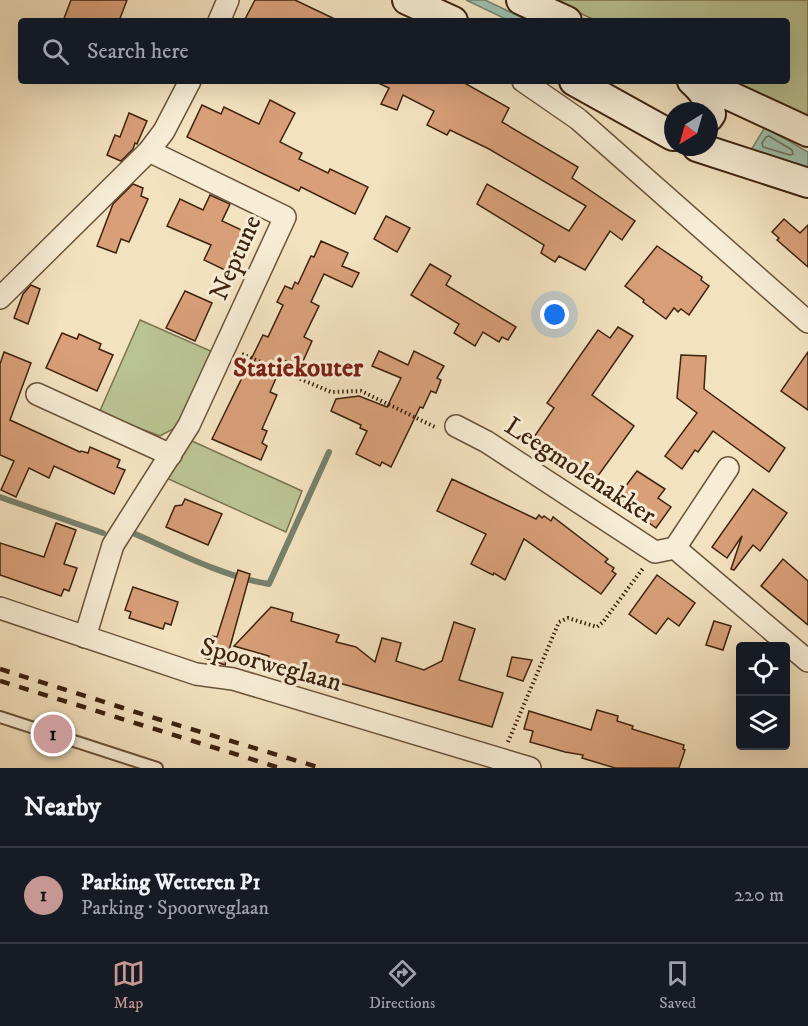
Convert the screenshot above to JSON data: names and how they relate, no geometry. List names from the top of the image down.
{
  "streets": {
    "street": ["Neptune", "Leegmolenakker", "Spoorweglaan"]
  },
  "crossings": [
    ["Neptune", "Spoorweglaan"]
  ],
  "districts": ["Statiekouter"],
  "north": "bottom left",
  "page": {
    "search": "Search here",
    "pins": "1",
    "heading": "Nearby",
    "list": [
      {
        "mark": "1",
        "name": "Parking Wetteren P1",
        "note": "Parking · Spoorweglaan",
        "value": "220 m"
      }
    ],
    "nav": ["Map", "Directions", "Saved"]
  }
}
